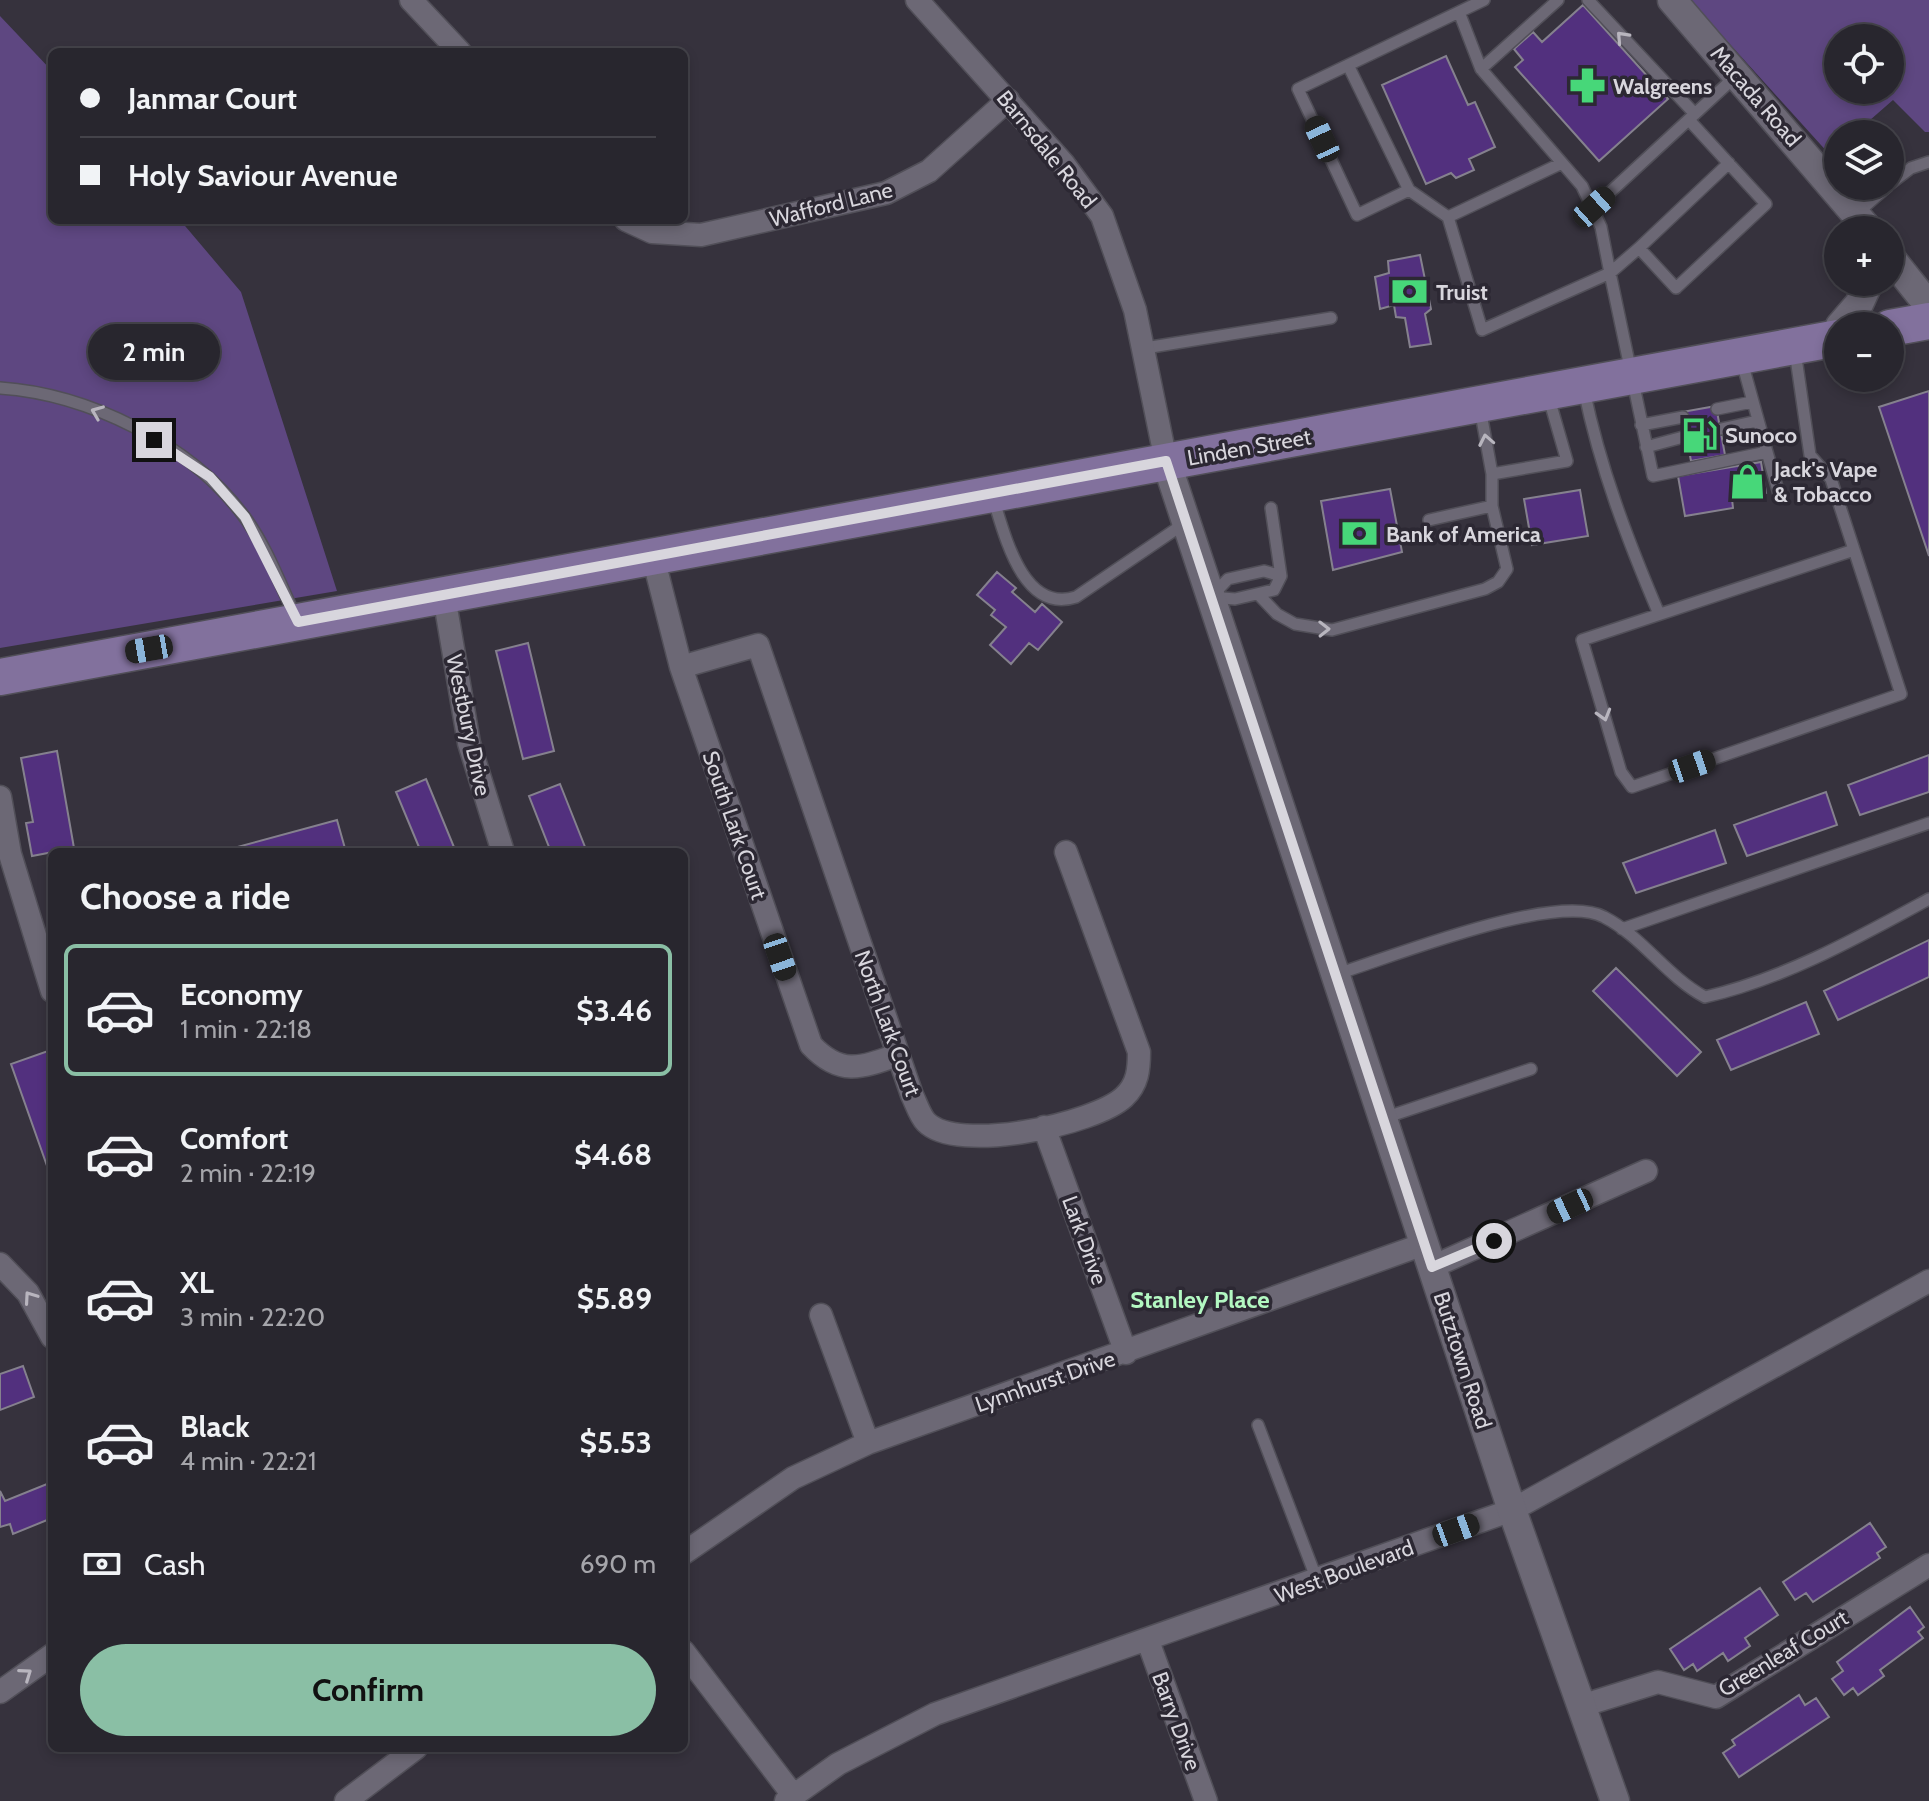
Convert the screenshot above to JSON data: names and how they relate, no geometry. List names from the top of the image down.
{
  "streets": {
    "main road": ["Linden Street"],
    "street": [
      "Macada Road",
      "Barnsdale Road",
      "Wafford Lane",
      "Westbury Drive",
      "South Lark Court",
      "North Lark Court",
      "Lark Drive",
      "Butztown Road",
      "Lynnhurst Drive",
      "West Boulevard",
      "Greenleaf Court",
      "Barry Drive"
    ]
  },
  "crossings": [
    ["Barnsdale Road", "Wafford Lane"],
    ["Barnsdale Road", "Linden Street"],
    ["Barnsdale Road", "Butztown Road"],
    ["Linden Street", "Westbury Drive"],
    ["Linden Street", "South Lark Court"],
    ["Linden Street", "Butztown Road"],
    ["South Lark Court", "North Lark Court"],
    ["North Lark Court", "Lark Drive"],
    ["Lark Drive", "Lynnhurst Drive"],
    ["Butztown Road", "Lynnhurst Drive"],
    ["Butztown Road", "West Boulevard"],
    ["Butztown Road", "Greenleaf Court"],
    ["West Boulevard", "Barry Drive"]
  ],
  "districts": ["Stanley Place"],
  "places": {
    "pharmacy": ["Walgreens"],
    "bank": ["Truist", "Bank of America"],
    "fuel station": ["Sunoco"],
    "shop": ["Jack's Vape & Tobacco"]
  },
  "page": {
    "map_buttons": ["+", "−"],
    "banner": ["Janmar Court", "Holy Saviour Avenue"],
    "bubble": "2 min",
    "heading": "Choose a ride",
    "list": [
      {
        "name": "Economy",
        "note": "1 min · 22:18",
        "value": "$3.46"
      },
      {
        "name": "Comfort",
        "note": "2 min · 22:19",
        "value": "$4.68"
      },
      {
        "name": "XL",
        "note": "3 min · 22:20",
        "value": "$5.89"
      },
      {
        "name": "Black",
        "note": "4 min · 22:21",
        "value": "$5.53"
      }
    ],
    "pay": ["Cash", "690 m"],
    "buttons": "Confirm"
  }
}
